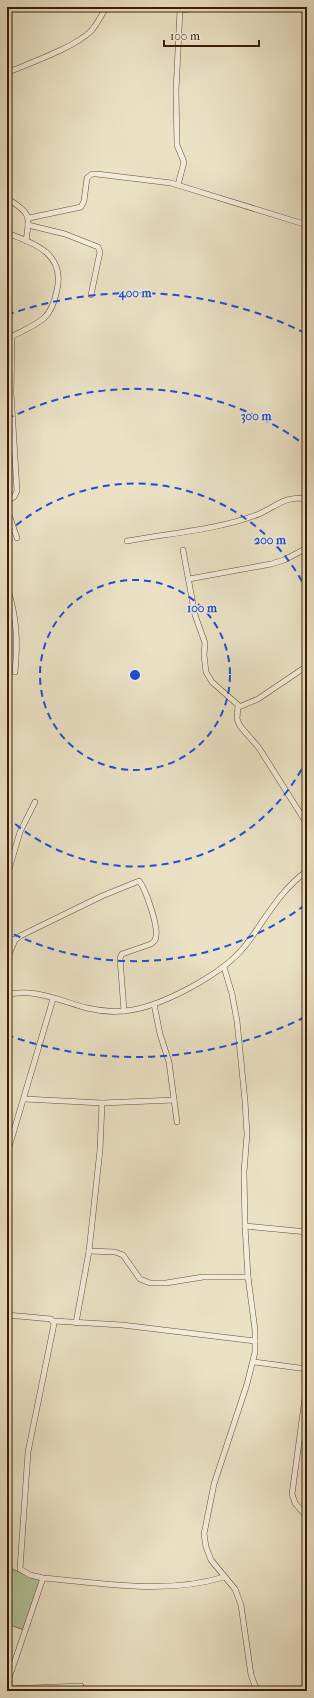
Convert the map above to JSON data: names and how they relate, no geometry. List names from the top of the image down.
{
  "scale_bar": "100 m",
  "rings": [
    "400 m",
    "300 m",
    "200 m",
    "100 m"
  ]
}
